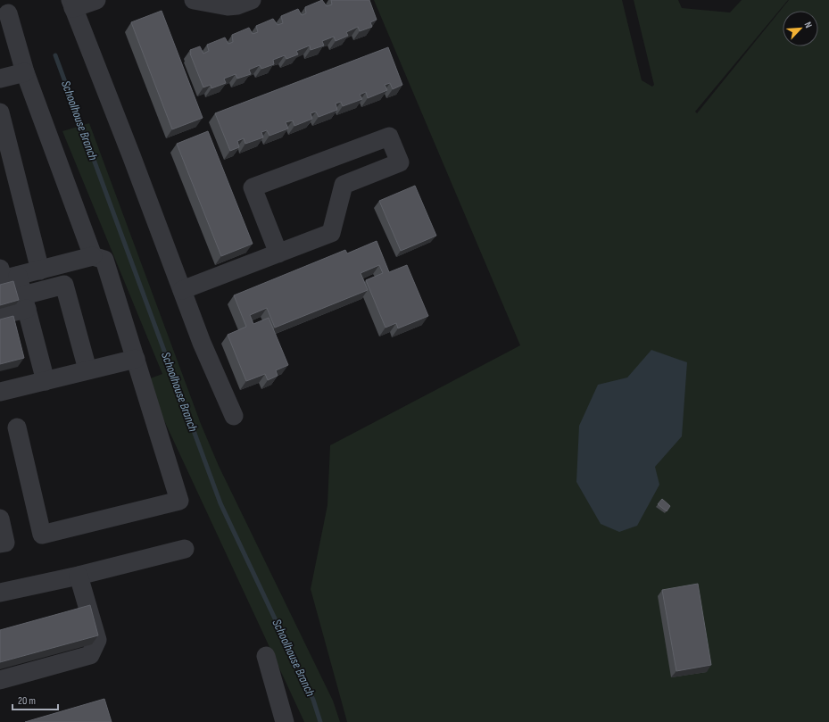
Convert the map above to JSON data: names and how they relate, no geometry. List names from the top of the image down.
{
  "water": ["Schoolhouse Branch"],
  "scale_bar": "20 m",
  "north": "top right"
}
